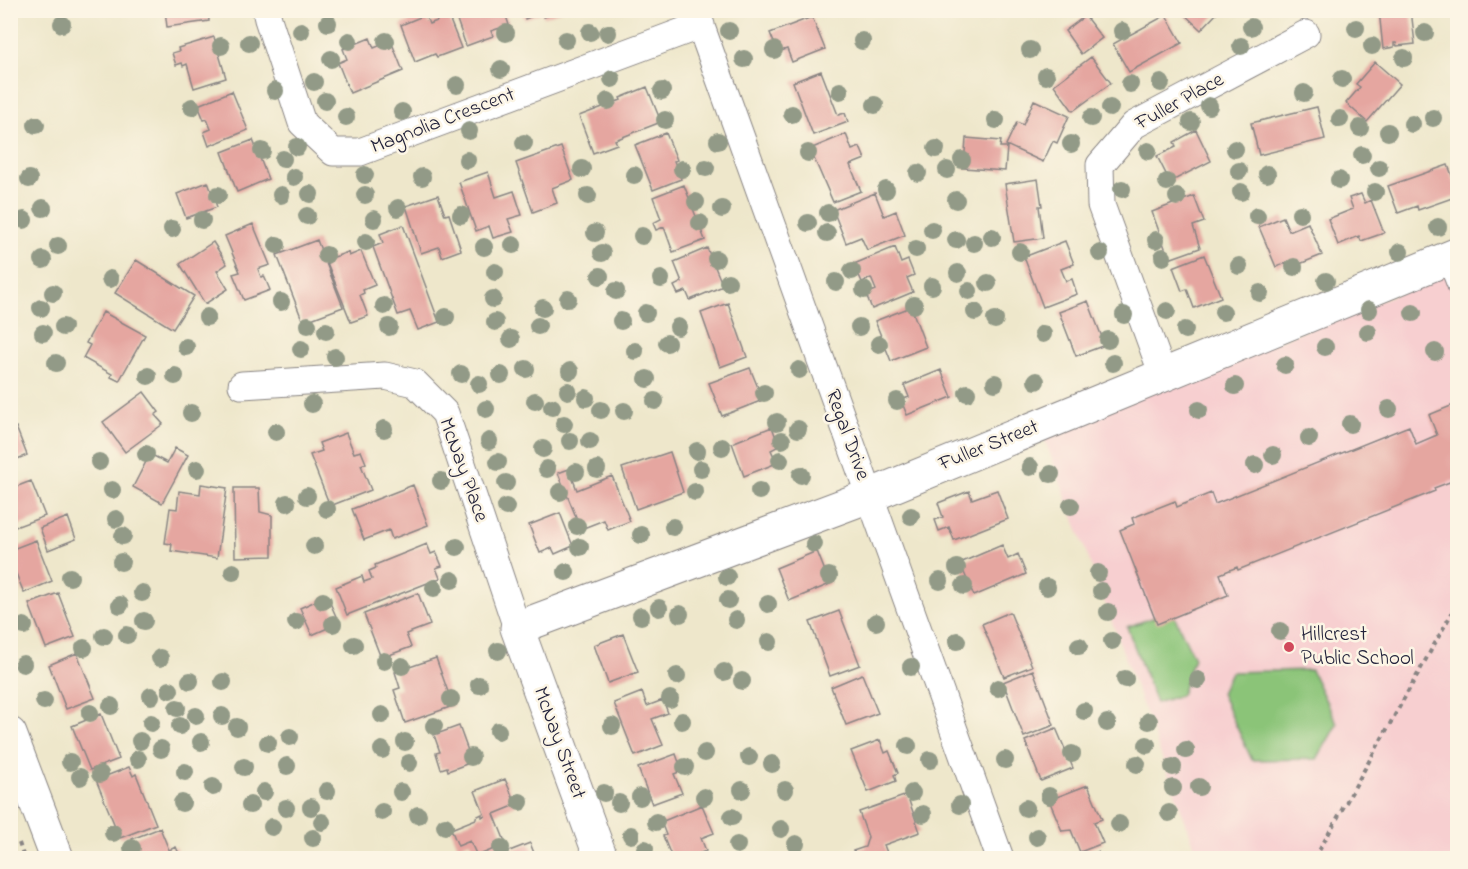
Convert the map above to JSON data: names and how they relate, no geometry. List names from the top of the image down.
{
  "streets": {
    "street": [
      "Fuller Place",
      "Magnolia Crescent",
      "Regal Drive",
      "Fuller Street",
      "McNay Place",
      "McNay Street"
    ]
  },
  "crossings": [
    ["Fuller Place", "Fuller Street"],
    ["Magnolia Crescent", "Regal Drive"],
    ["Regal Drive", "Fuller Street"],
    ["Fuller Street", "McNay Place"],
    ["Fuller Street", "McNay Street"],
    ["McNay Place", "McNay Street"]
  ],
  "places": ["Hillcrest Public School"]
}
